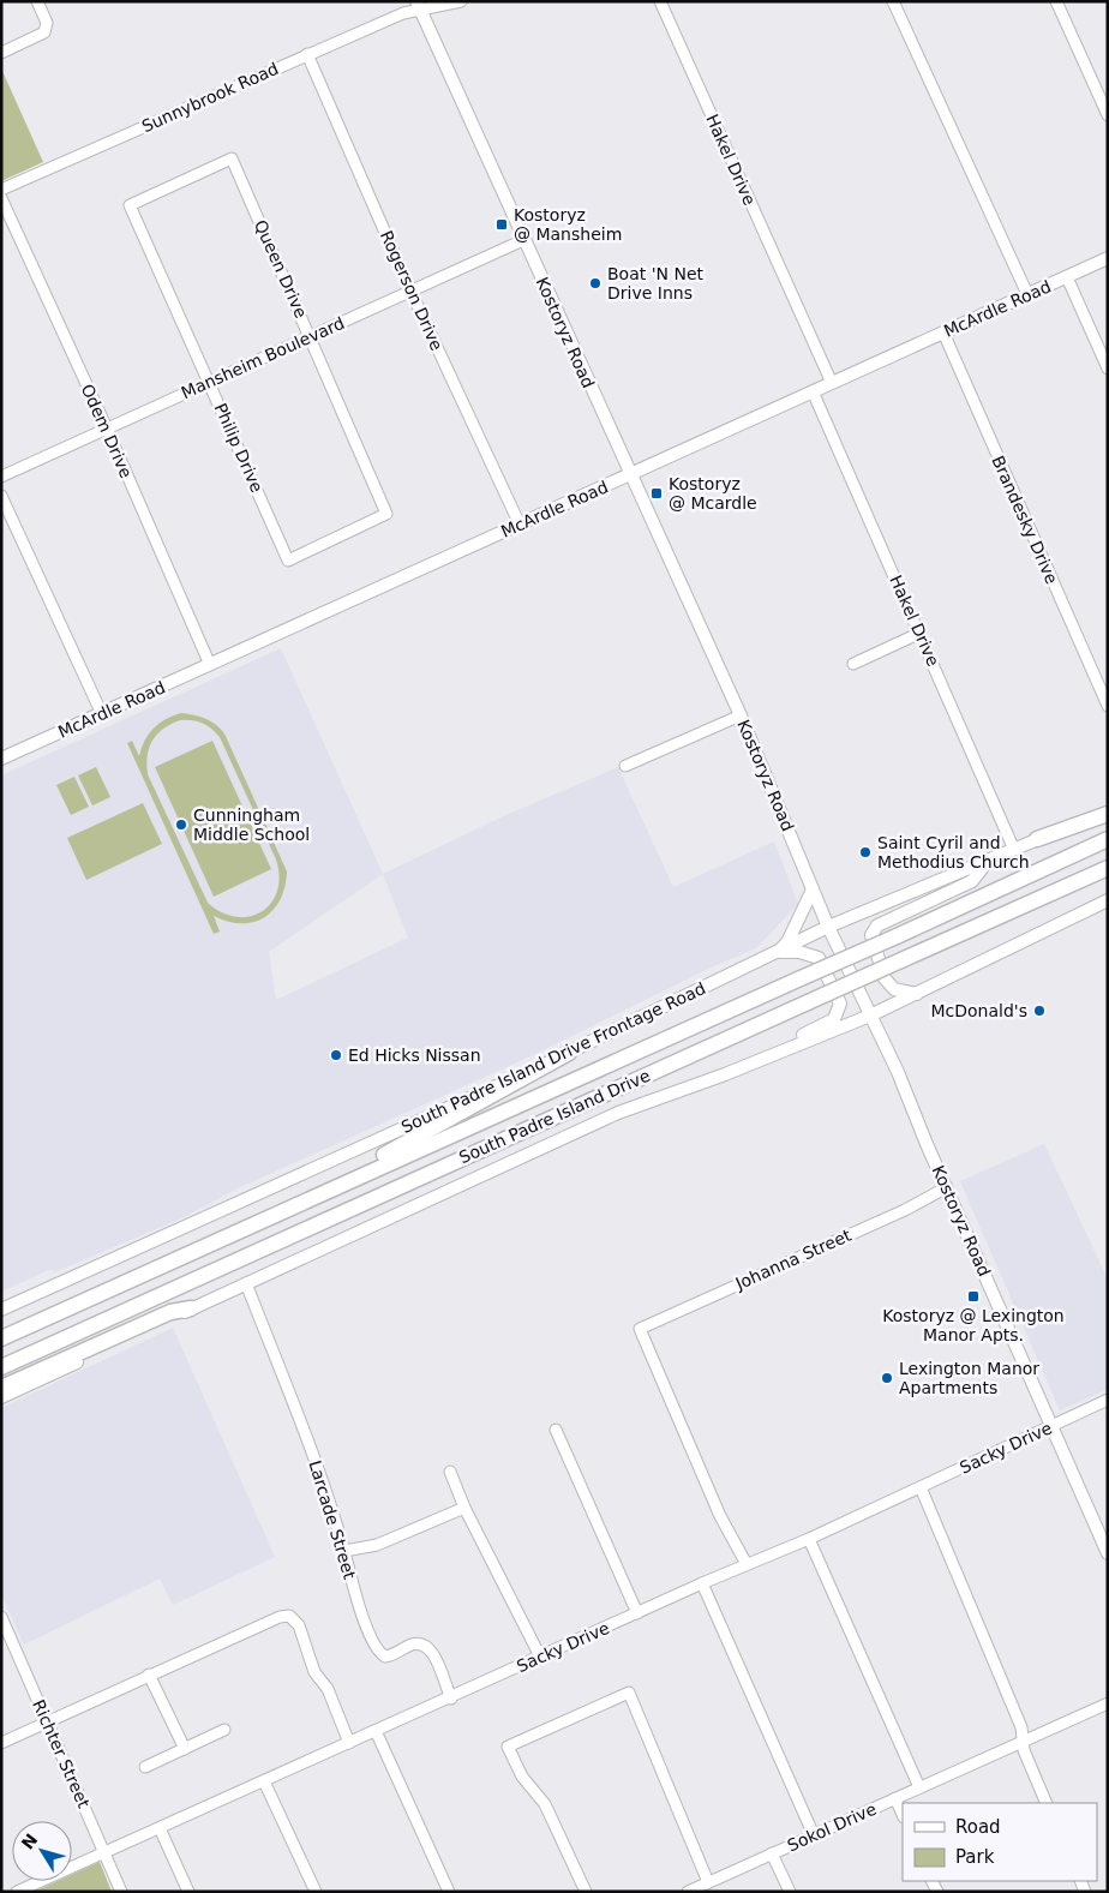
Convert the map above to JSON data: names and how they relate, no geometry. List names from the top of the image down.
{
  "streets": {
    "highway": ["South Padre Island Drive"],
    "main road": ["McArdle Road", "Kostoryz Road", "South Padre Island Drive Frontage Road"],
    "street": [
      "Sunnybrook Road",
      "Hakel Drive",
      "Queen Drive",
      "Rogerson Drive",
      "Mansheim Boulevard",
      "Odem Drive",
      "Philip Drive",
      "Brandesky Drive",
      "Johanna Street",
      "Sacky Drive",
      "Larcade Street",
      "Richter Street",
      "Sokol Drive"
    ]
  },
  "crossings": [
    ["Sunnybrook Road", "Rogerson Drive"],
    ["Sunnybrook Road", "Kostoryz Road"],
    ["Hakel Drive", "McArdle Road"],
    ["Hakel Drive", "South Padre Island Drive Frontage Road"],
    ["Queen Drive", "Mansheim Boulevard"],
    ["Queen Drive", "Philip Drive"],
    ["Rogerson Drive", "McArdle Road"],
    ["Rogerson Drive", "Mansheim Boulevard"],
    ["McArdle Road", "Kostoryz Road"],
    ["McArdle Road", "Odem Drive"],
    ["McArdle Road", "Brandesky Drive"],
    ["Kostoryz Road", "Mansheim Boulevard"],
    ["Kostoryz Road", "South Padre Island Drive Frontage Road"],
    ["Kostoryz Road", "Johanna Street"],
    ["Kostoryz Road", "Sacky Drive"],
    ["Mansheim Boulevard", "Odem Drive"],
    ["Mansheim Boulevard", "Philip Drive"],
    ["Johanna Street", "Sacky Drive"],
    ["Sacky Drive", "Larcade Street"],
    ["Sacky Drive", "Richter Street"]
  ],
  "places": {
    "transit": ["Kostoryz @ Mansheim", "Kostoryz @ Mcardle", "Kostoryz @ Lexington Manor Apts."],
    "other": [
      "Boat 'N Net Drive Inns",
      "Cunningham Middle School",
      "Saint Cyril and Methodius Church",
      "McDonald's",
      "Ed Hicks Nissan",
      "Lexington Manor Apartments"
    ]
  },
  "legend": ["Road", "Park"],
  "north": "top left"
}
